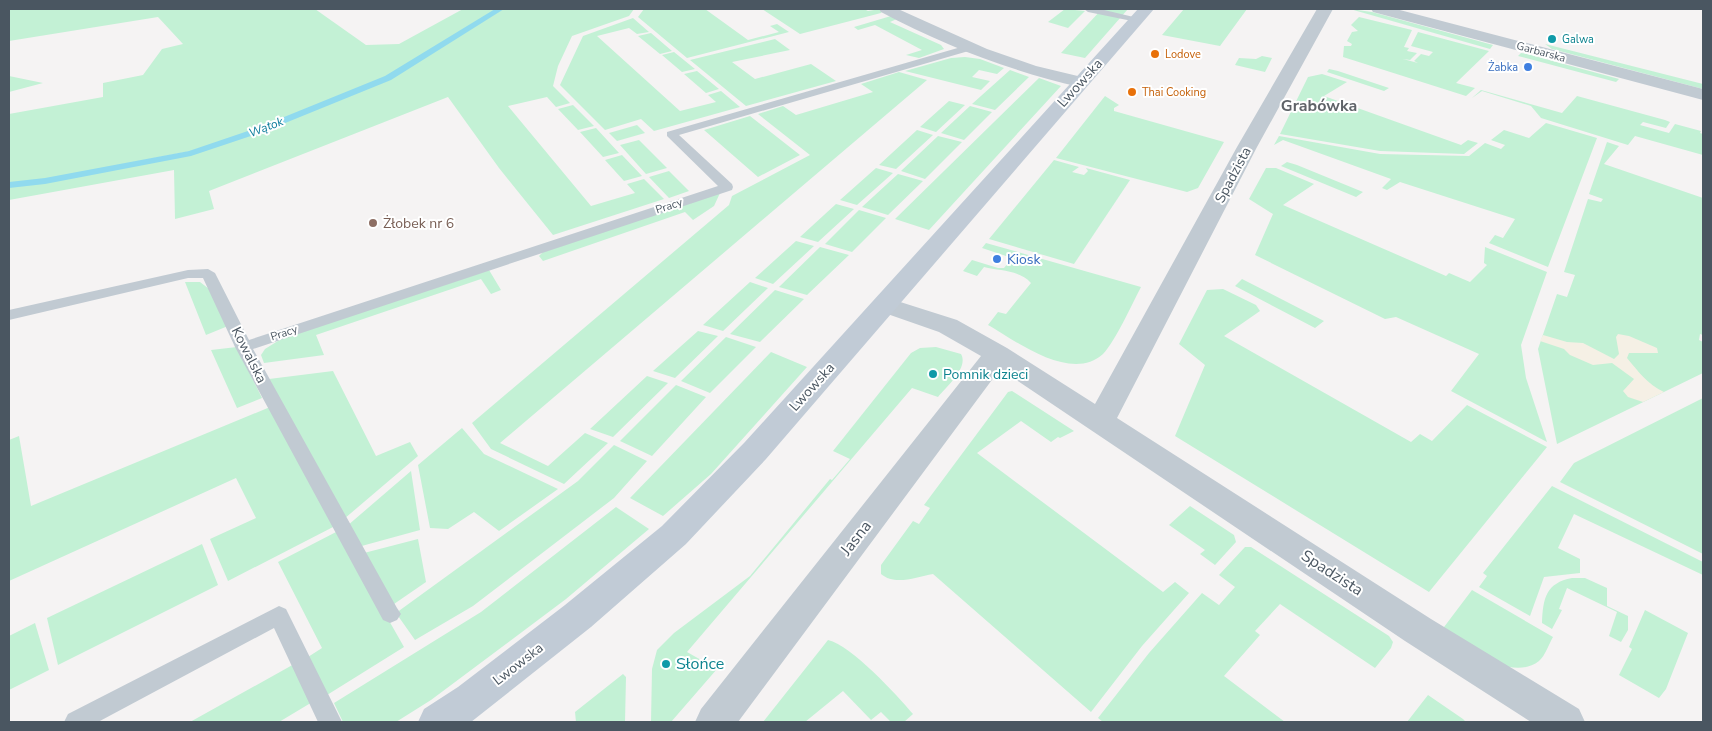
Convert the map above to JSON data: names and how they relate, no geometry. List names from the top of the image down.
{
  "streets": {
    "street": [
      "Garbarska",
      "Lwowska",
      "Spadzista",
      "Jasna"
    ],
    "lane": ["Pracy", "Kowalska"]
  },
  "crossings": [
    ["Lwowska", "Spadzista"],
    ["Spadzista", "Jasna"],
    ["Pracy", "Kowalska"]
  ],
  "districts": ["Grabówka"],
  "water": ["Wątok"],
  "places": [
    "Galwa",
    "Lodove",
    "Żabka",
    "Thai Cooking",
    "Żłobek nr 6",
    "Kiosk",
    "Pomnik dzieci",
    "Słońce"
  ]
}
